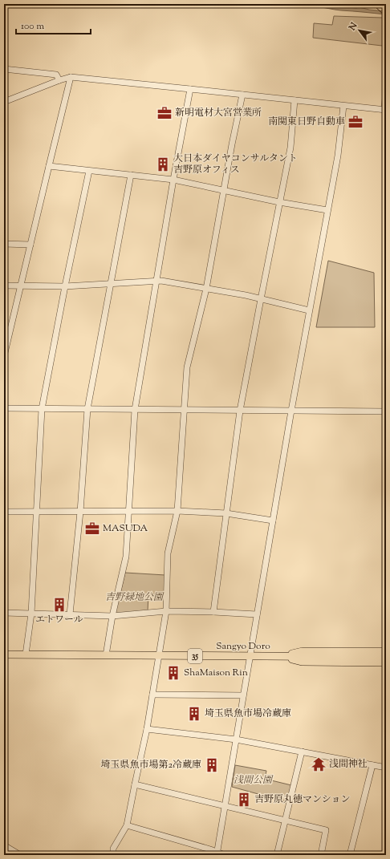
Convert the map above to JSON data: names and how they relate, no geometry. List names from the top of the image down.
{
  "streets": {
    "main road": ["Sangyo Doro", "35"]
  },
  "crossings": [
    ["Sangyo Doro", "35"]
  ],
  "parks": ["吉野緑地公園", "浅間公園"],
  "places": {
    "office": ["新明電材大宮営業所", "南関東日野自動車", "MASUDA"],
    "building": [
      "大日本ダイヤコンサルタント 吉野原オフィス",
      "エトワール",
      "ShaMaison Rin",
      "埼玉県魚市場冷蔵庫",
      "埼玉県魚市場第2冷蔵庫",
      "吉野原丸徳マンション"
    ],
    "temple": ["浅間神社"]
  },
  "scale_bar": "100 m",
  "north": "top left"
}
